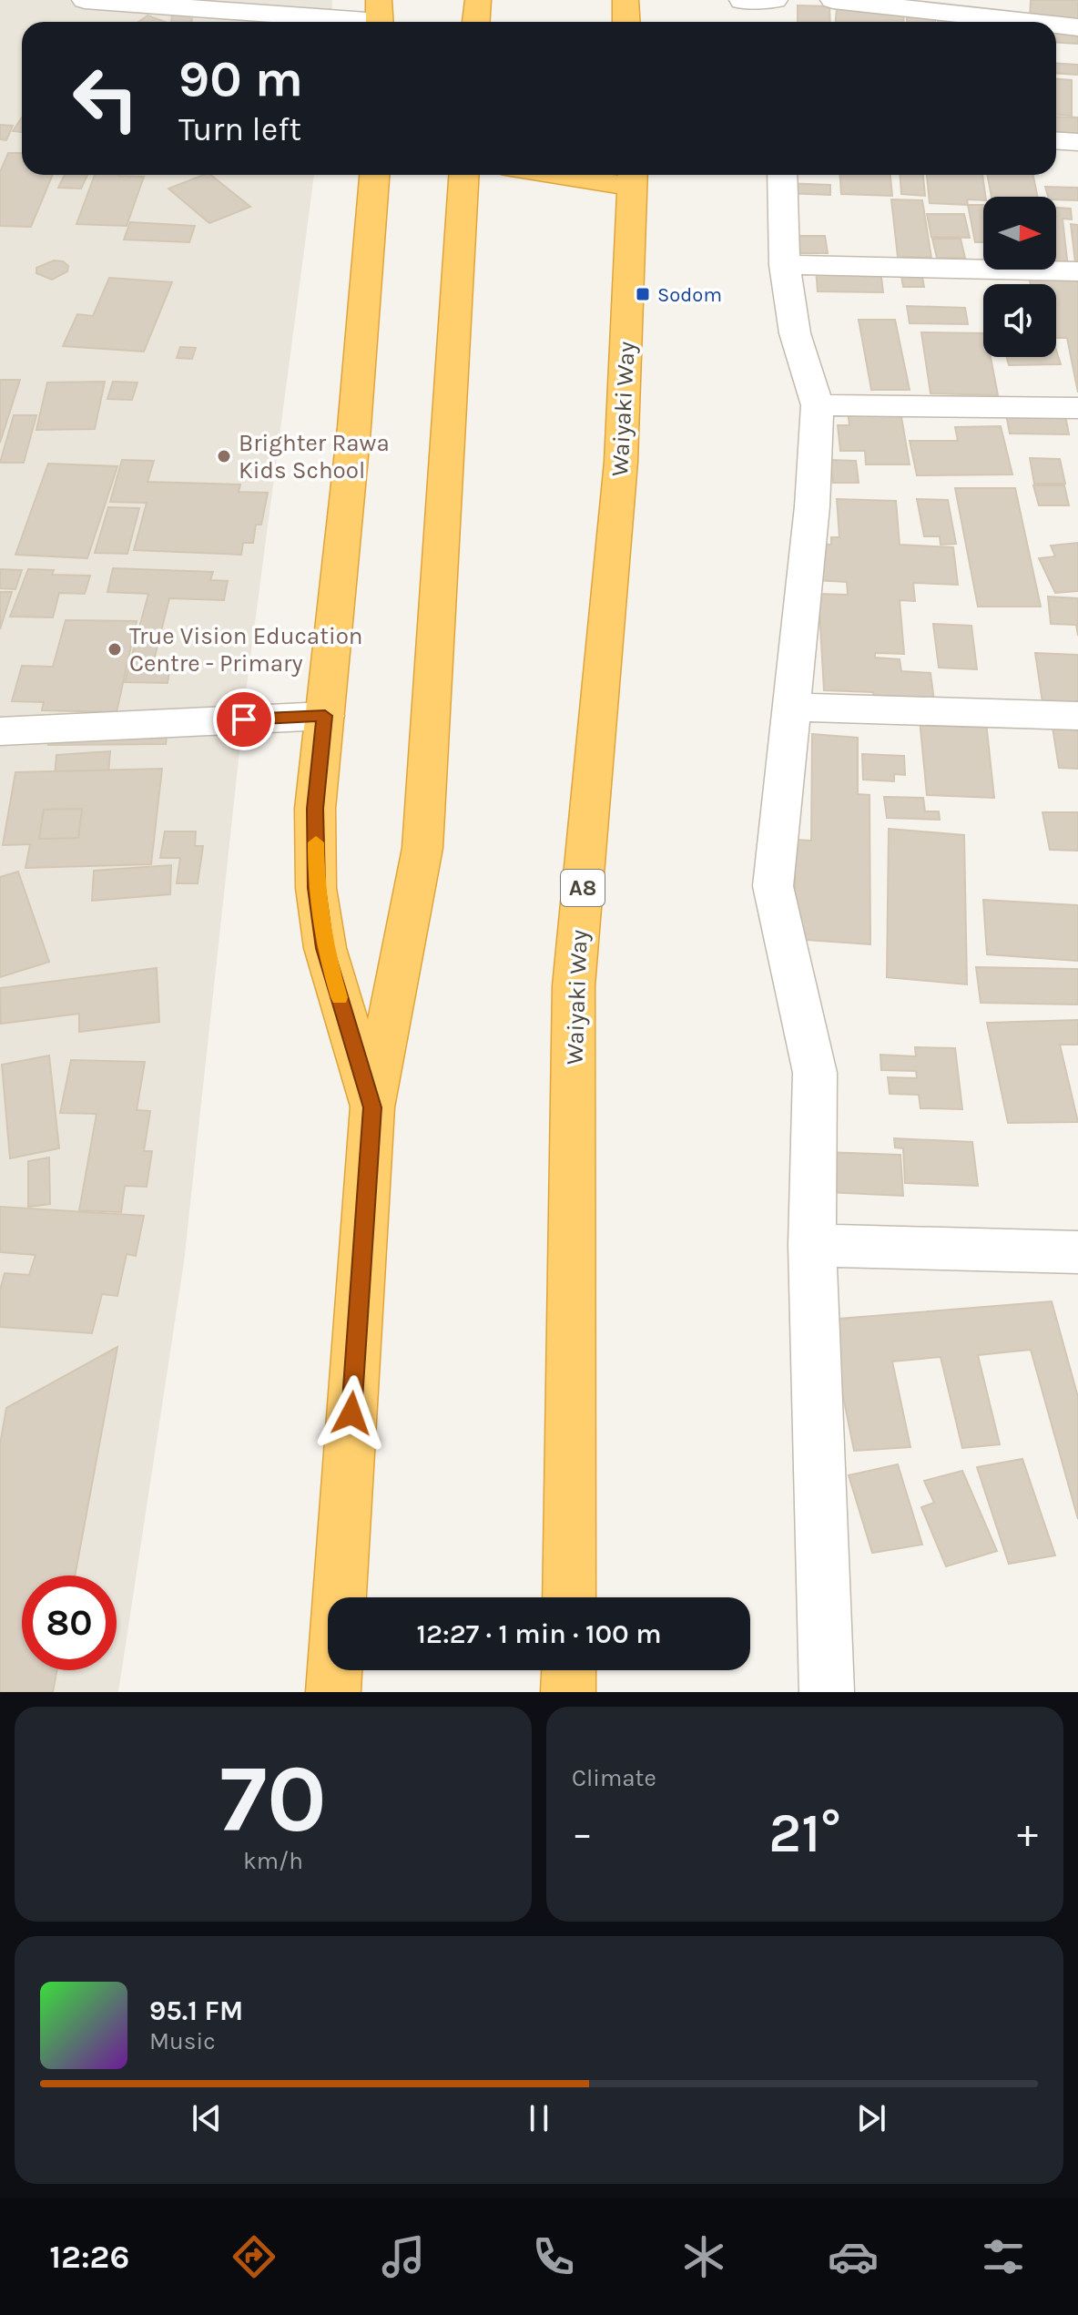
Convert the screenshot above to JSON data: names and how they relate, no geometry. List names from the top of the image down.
{
  "streets": {
    "highway": ["Waiyaki Way", "A8"]
  },
  "places": {
    "transit": ["Sodom"],
    "other": ["Brighter Rawa Kids School", "True Vision Education Centre - Primary"]
  },
  "north": "right",
  "page": {
    "turn": ["90 m", "Turn left"],
    "limit": "80",
    "trip": "12:27 · 1 min · 100 m",
    "tile": [
      ["70", "km/h"],
      "Climate"
    ],
    "heat": ["−", "21°", "+"],
    "song": ["95.1 FM", "Music"],
    "tabs": "12:26"
  }
}
